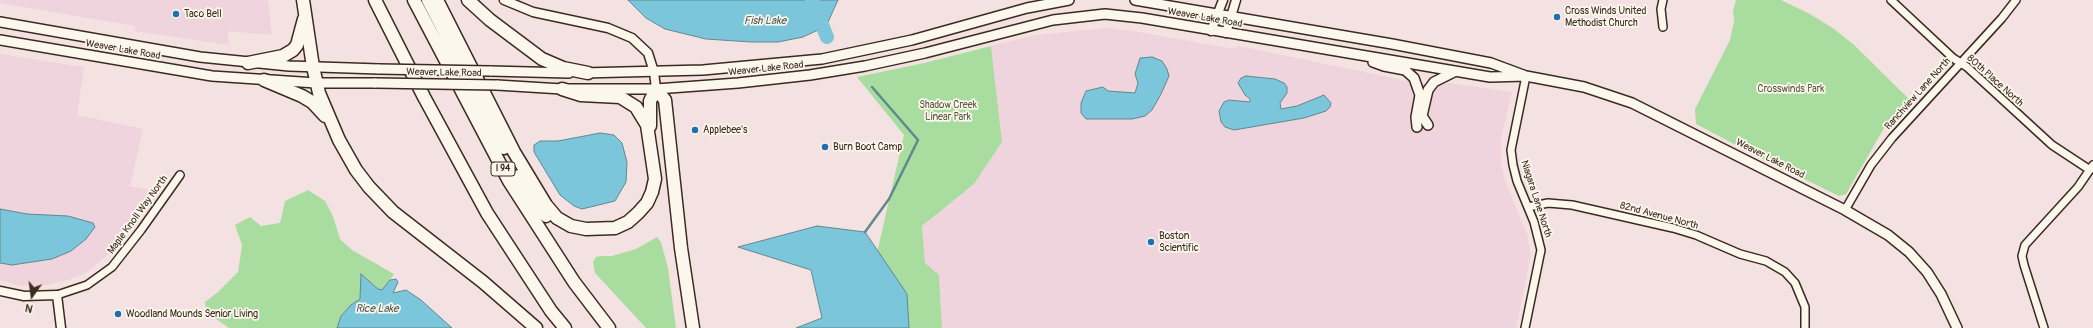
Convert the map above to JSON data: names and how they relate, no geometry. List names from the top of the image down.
{
  "streets": {
    "highway": ["I 94"],
    "main road": ["Weaver Lake Road"],
    "street": [
      "80th Place North",
      "Ranchview Lane North",
      "Niagara Lane North",
      "Maple Knoll Way North",
      "82nd Avenue North"
    ]
  },
  "crossings": [
    ["Weaver Lake Road", "Ranchview Lane North"],
    ["Weaver Lake Road", "Niagara Lane North"],
    ["80th Place North", "Ranchview Lane North"],
    ["Niagara Lane North", "82nd Avenue North"]
  ],
  "water": ["Fish Lake", "Rice Lake"],
  "parks": ["Crosswinds Park", "Shadow Creek Linear Park"],
  "places": [
    "Taco Bell",
    "Cross Winds United Methodist Church",
    "Applebee's",
    "Burn Boot Camp",
    "Boston Scientific",
    "Woodland Mounds Senior Living"
  ],
  "north": "bottom"
}
